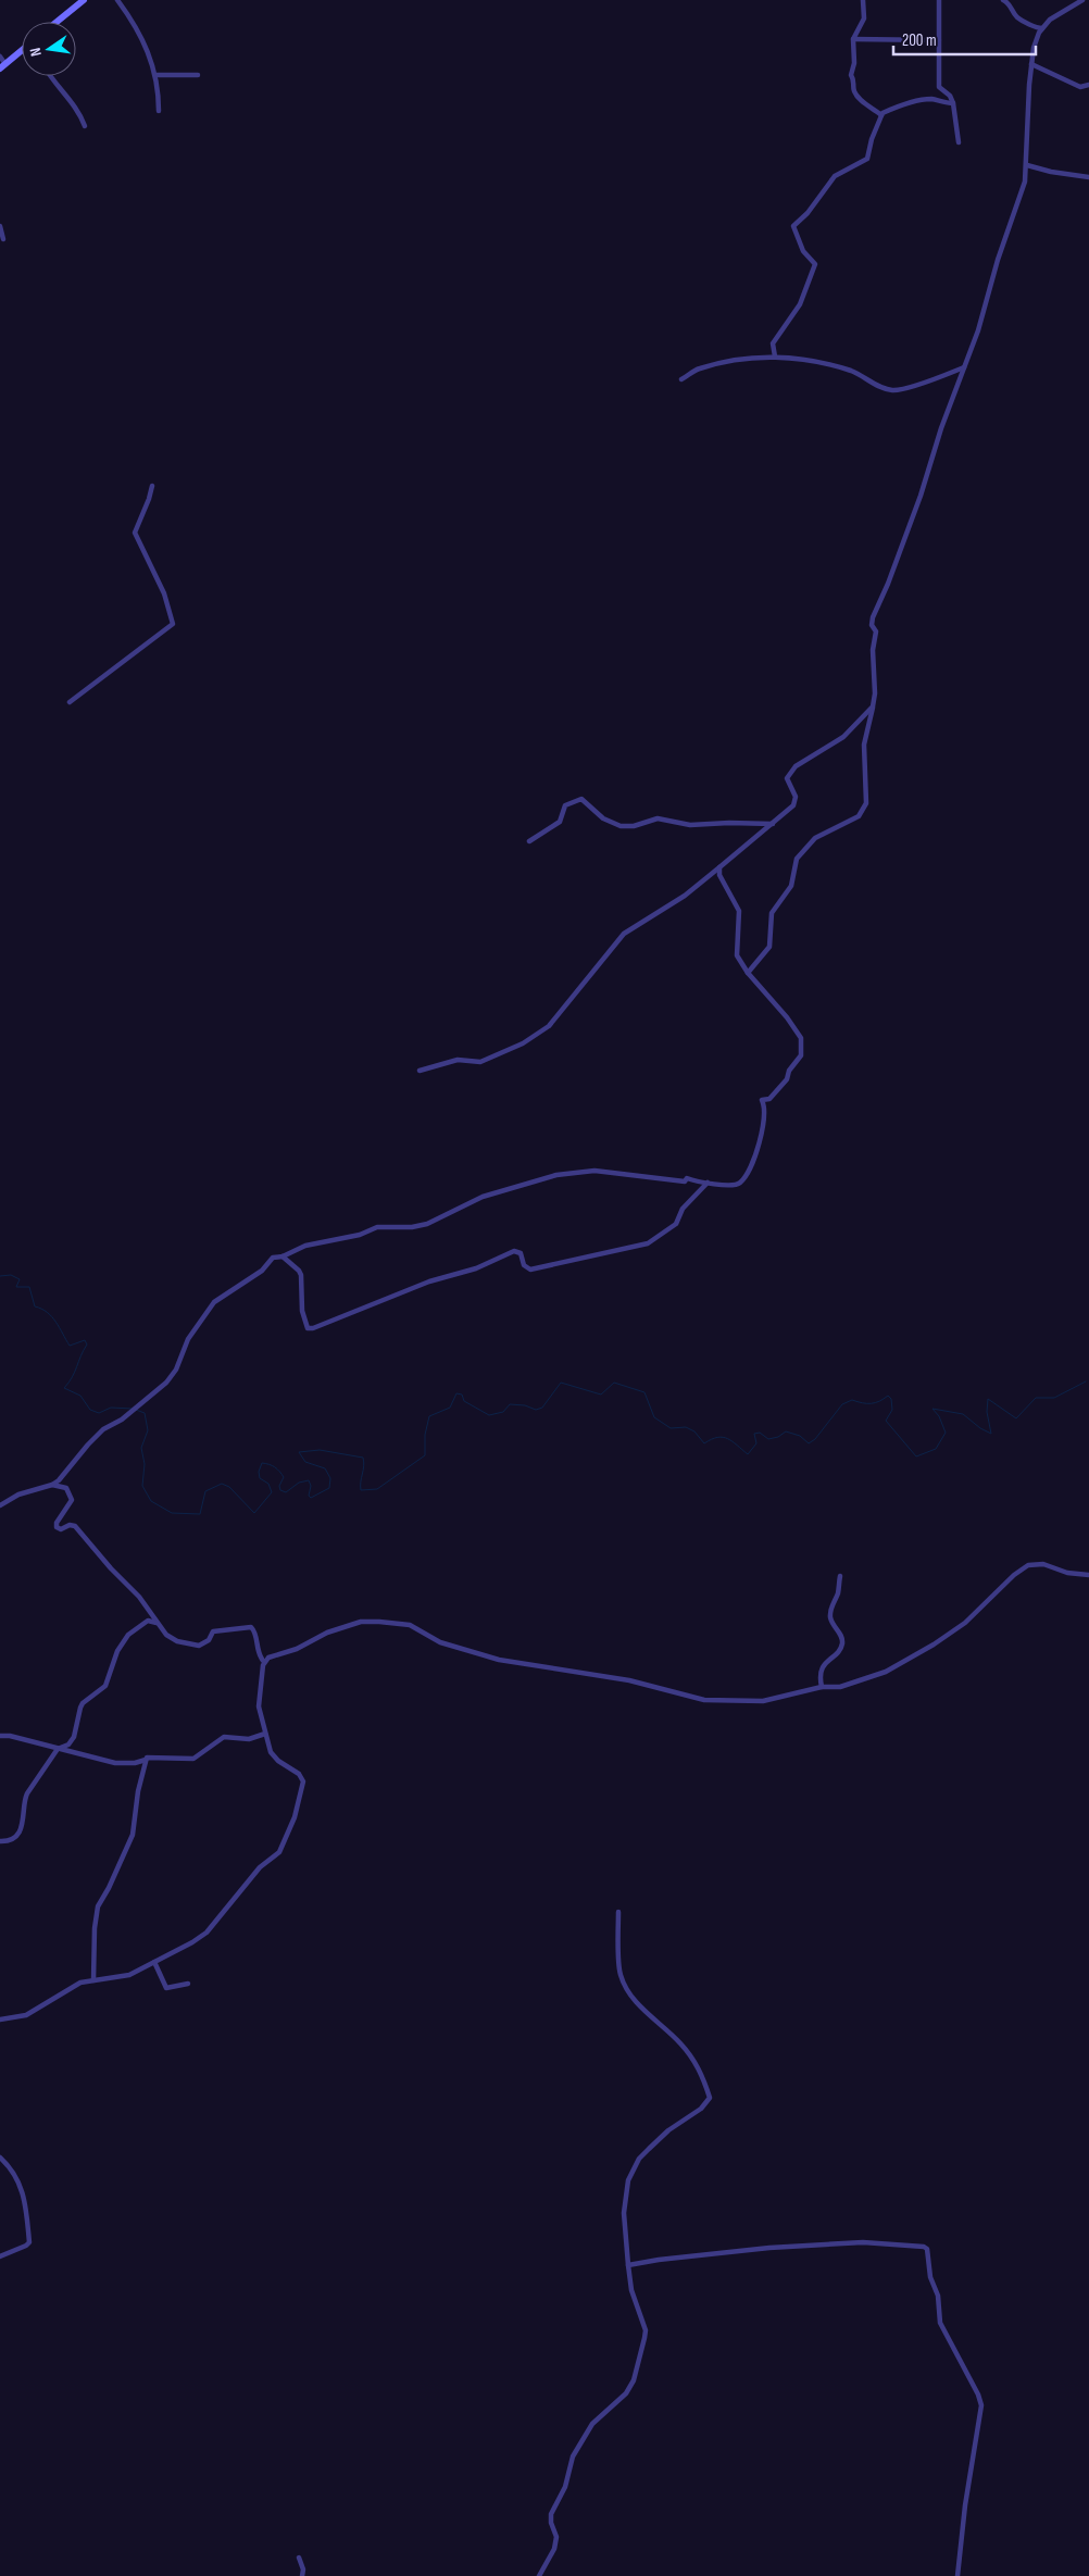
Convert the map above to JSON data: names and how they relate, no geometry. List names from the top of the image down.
{
  "scale_bar": "200 m",
  "north": "left"
}
